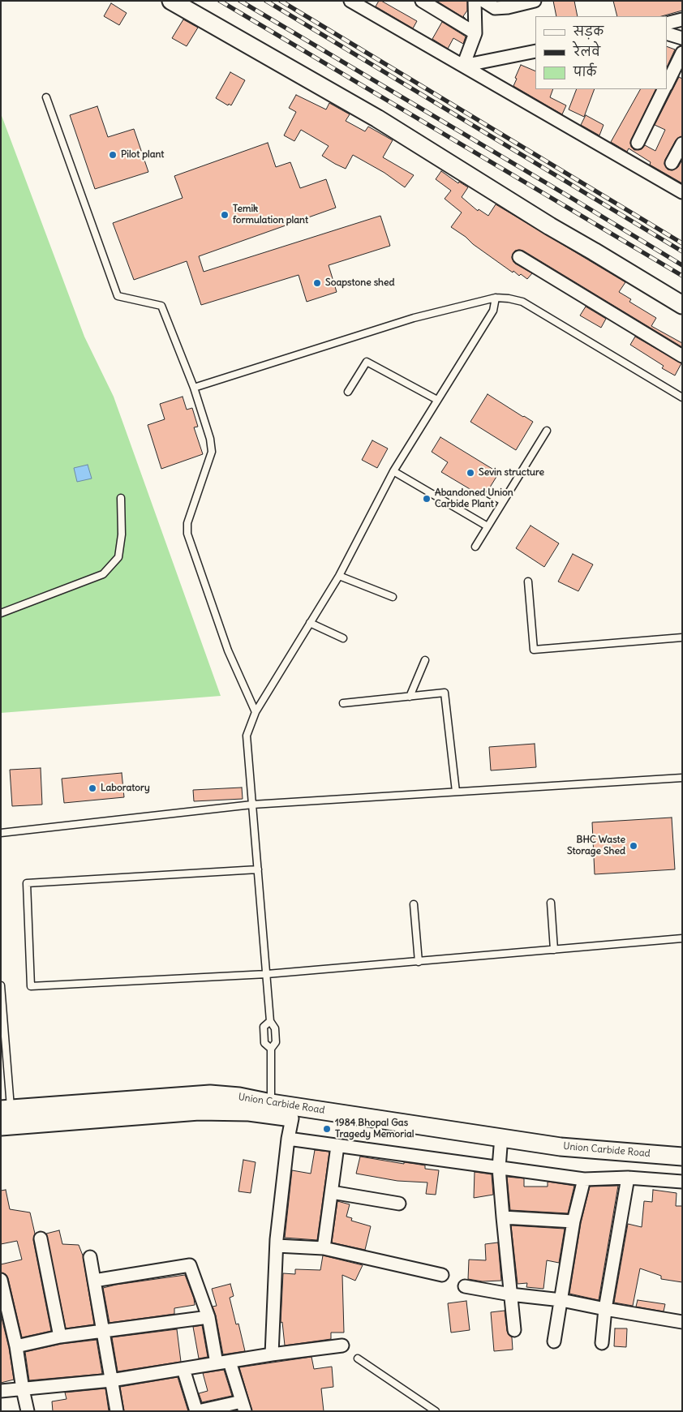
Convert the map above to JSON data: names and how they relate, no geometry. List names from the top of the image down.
{
  "streets": {
    "street": ["Union Carbide Road"]
  },
  "places": [
    "Pilot plant",
    "Temik formulation plant",
    "Soapstone shed",
    "Sevin structure",
    "Abandoned Union Carbide Plant",
    "Laboratory",
    "BHC Waste Storage Shed",
    "1984 Bhopal Gas Tragedy Memorial"
  ],
  "legend": ["सड़क", "रेलवे", "पार्क"]
}
